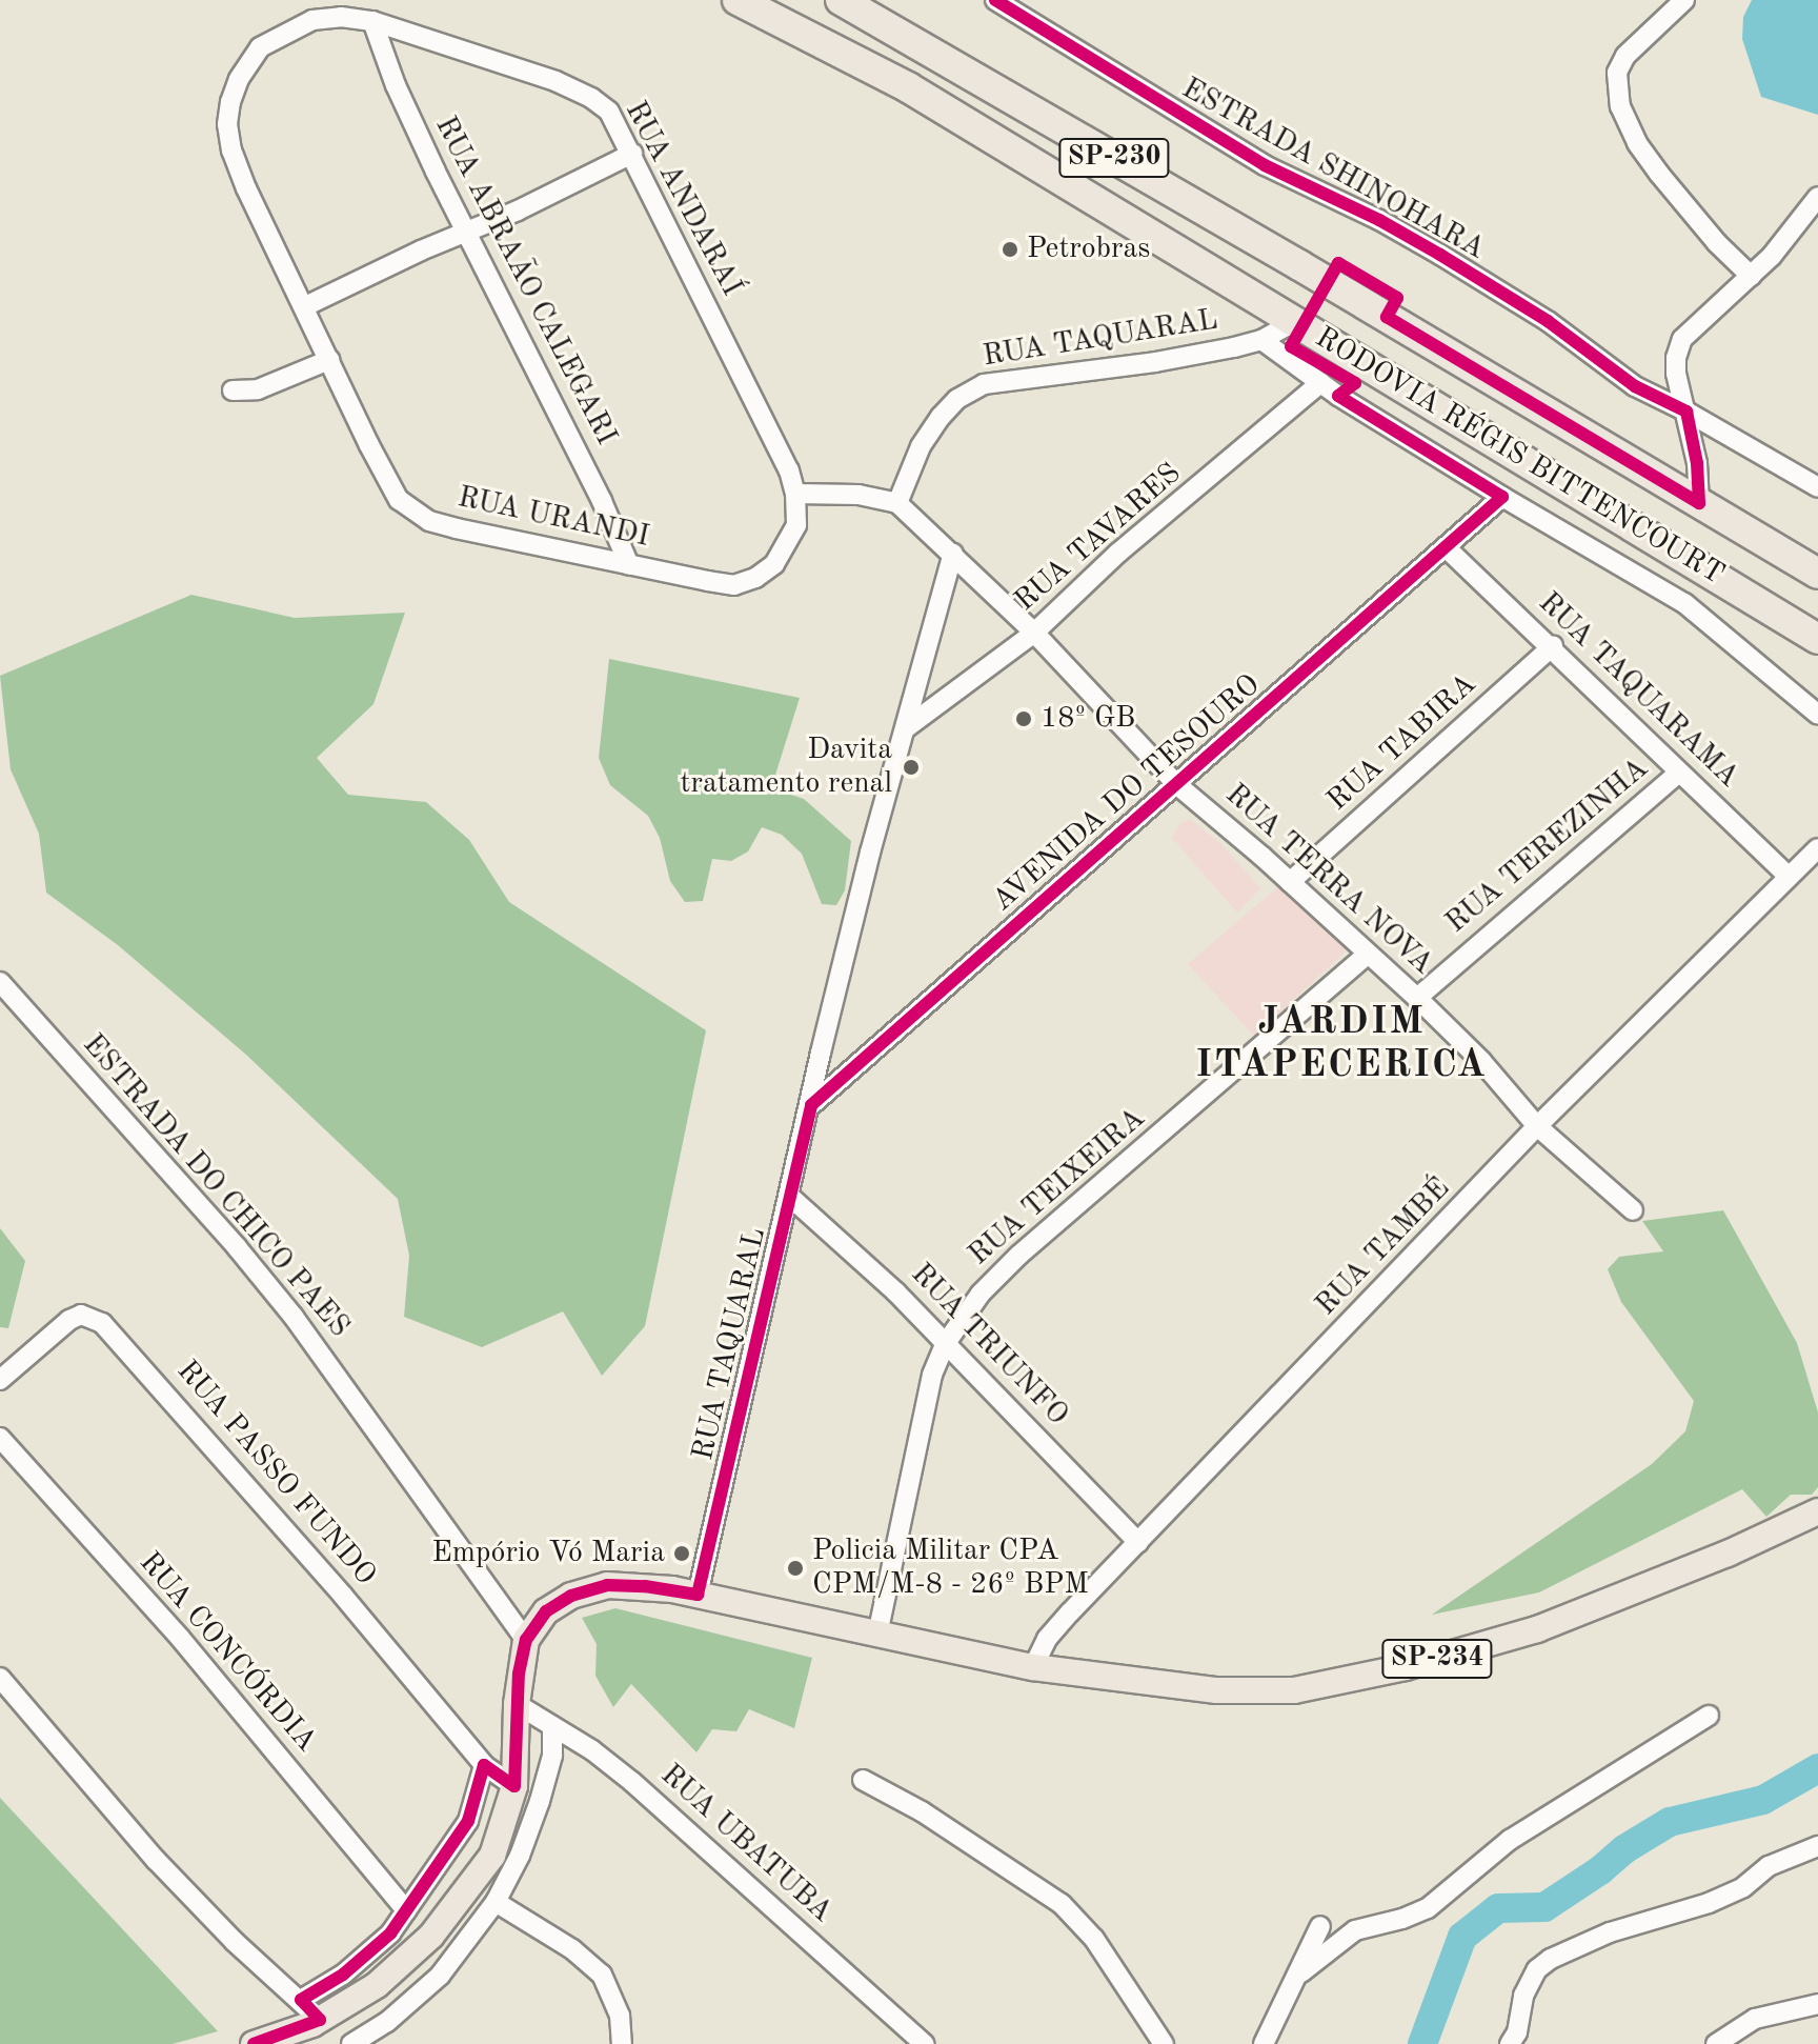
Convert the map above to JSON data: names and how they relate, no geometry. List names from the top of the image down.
{
  "streets": {
    "highway": ["SP-230", "RODOVIA RÉGIS BITTENCOURT"],
    "main road": ["SP-234"],
    "street": [
      "ESTRADA SHINOHARA",
      "RUA ANDARAÍ",
      "RUA ABRAÃO CALEGARI",
      "RUA TAQUARAL",
      "RUA URANDI",
      "RUA TAVARES",
      "RUA TAQUARAMA",
      "RUA TABIRA",
      "AVENIDA DO TESOURO",
      "RUA TEREZINHA",
      "RUA TERRA NOVA",
      "ESTRADA DO CHICO PAES",
      "RUA TEIXEIRA",
      "RUA TAMBÉ",
      "RUA TRIUNFO",
      "RUA PASSO FUNDO",
      "RUA CONCÓRDIA",
      "RUA UBATUBA"
    ]
  },
  "crossings": [
    ["RUA ANDARAÍ", "RUA ABRAÃO CALEGARI"],
    ["RUA ANDARAÍ", "RUA URANDI"],
    ["RUA ABRAÃO CALEGARI", "RUA URANDI"],
    ["RUA TAQUARAL", "RODOVIA RÉGIS BITTENCOURT"],
    ["RUA TAQUARAL", "RUA TAVARES"],
    ["RUA TAQUARAL", "AVENIDA DO TESOURO"],
    ["RUA TAQUARAL", "RUA TERRA NOVA"],
    ["RUA TAQUARAL", "RUA TRIUNFO"],
    ["RUA TAQUARAL", "SP-234"],
    ["RUA TAVARES", "RUA TERRA NOVA"],
    ["RUA TAQUARAMA", "RUA TABIRA"],
    ["RUA TAQUARAMA", "AVENIDA DO TESOURO"],
    ["RUA TAQUARAMA", "RUA TEREZINHA"],
    ["RUA TAQUARAMA", "RUA TAMBÉ"],
    ["RUA TABIRA", "RUA TERRA NOVA"],
    ["AVENIDA DO TESOURO", "RUA TERRA NOVA"],
    ["RUA TEREZINHA", "RUA TERRA NOVA"],
    ["RUA TERRA NOVA", "RUA TEIXEIRA"],
    ["RUA TERRA NOVA", "RUA TAMBÉ"],
    ["ESTRADA DO CHICO PAES", "SP-234"],
    ["RUA TEIXEIRA", "RUA TRIUNFO"],
    ["RUA TEIXEIRA", "SP-234"],
    ["RUA TAMBÉ", "RUA TRIUNFO"],
    ["RUA TAMBÉ", "SP-234"]
  ],
  "districts": ["JARDIM ITAPECERICA"],
  "places": [
    "Petrobras",
    "18º GB",
    "Davita tratamento renal",
    "Empório Vó Maria",
    "Policia Militar CPA CPM/M-8 - 26º BPM"
  ]
}
